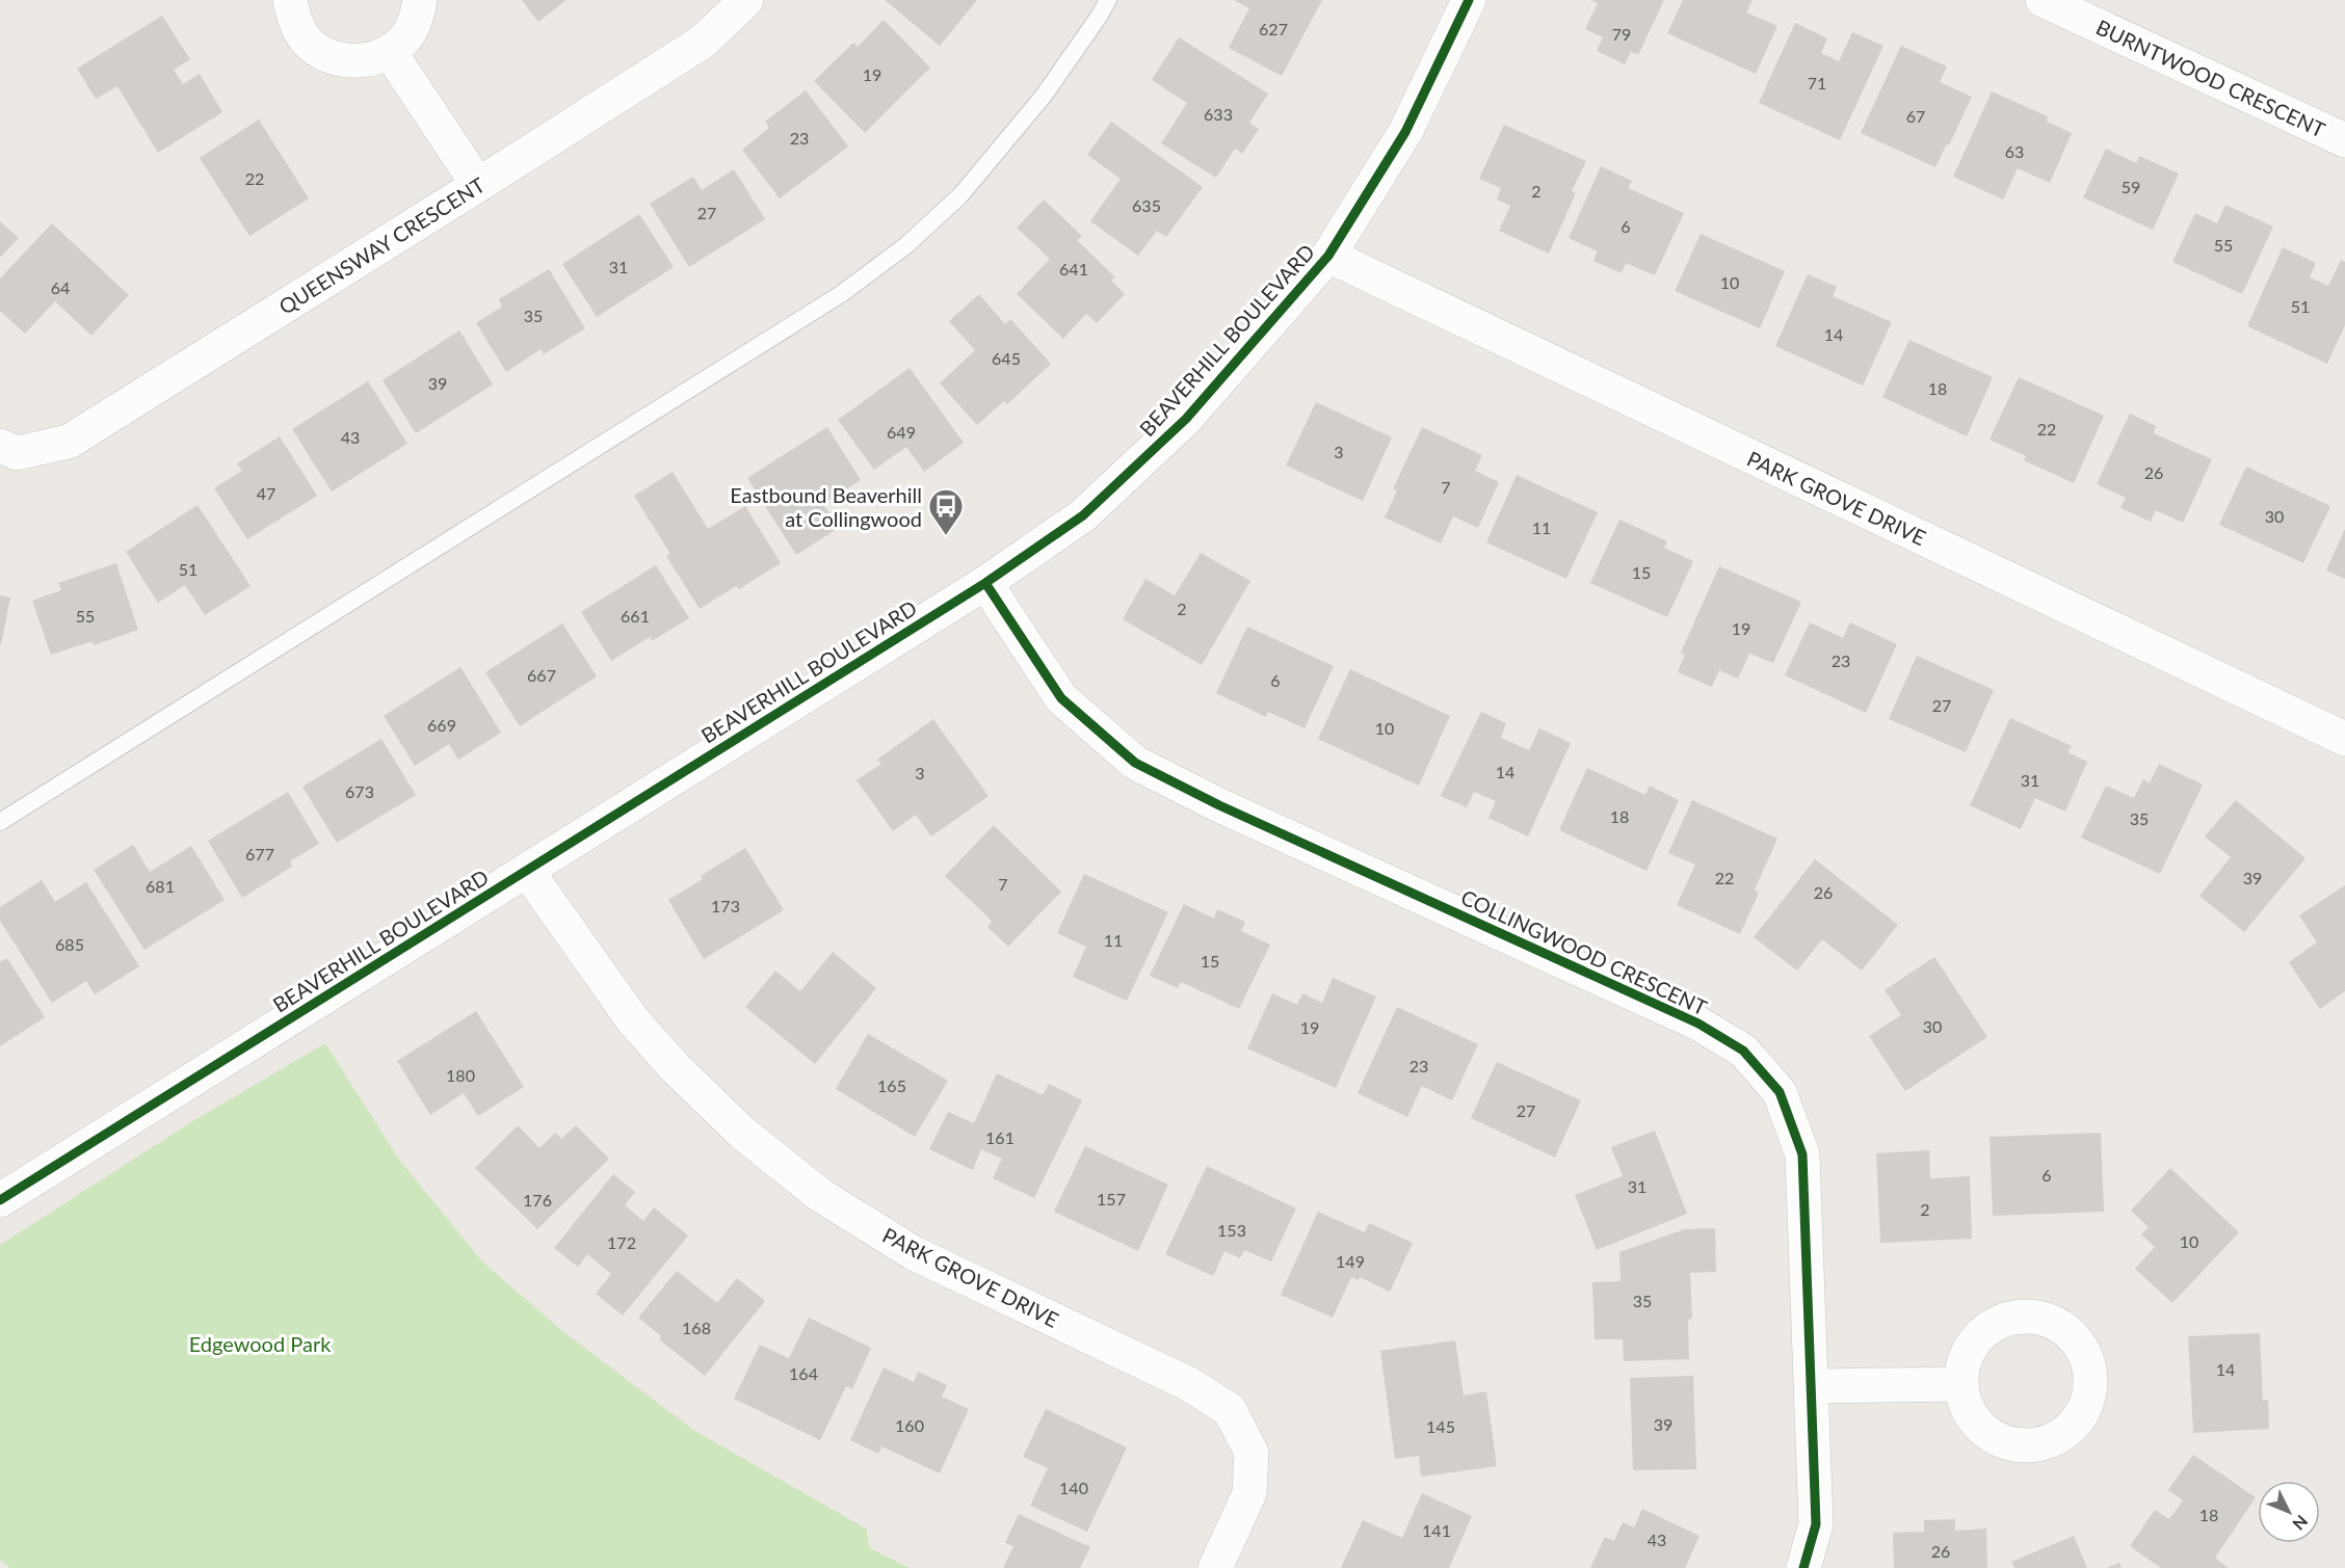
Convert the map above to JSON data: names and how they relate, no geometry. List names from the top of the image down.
{
  "streets": {
    "street": [
      "BURNTWOOD CRESCENT",
      "QUEENSWAY CRESCENT",
      "BEAVERHILL BOULEVARD",
      "PARK GROVE DRIVE",
      "COLLINGWOOD CRESCENT"
    ]
  },
  "crossings": [
    ["BEAVERHILL BOULEVARD", "PARK GROVE DRIVE"],
    ["BEAVERHILL BOULEVARD", "COLLINGWOOD CRESCENT"]
  ],
  "parks": ["Edgewood Park"],
  "places": {
    "bus stop": ["Eastbound Beaverhill at Collingwood"]
  },
  "house_numbers": [
    "627",
    "79",
    "19",
    "71",
    "633",
    "67",
    "23",
    "63",
    "22",
    "59",
    "2",
    "635",
    "27",
    "6",
    "55",
    "31",
    "641",
    "10",
    "64",
    "51",
    "35",
    "14",
    "645",
    "39",
    "18",
    "22",
    "649",
    "43",
    "3",
    "26",
    "7",
    "47",
    "30",
    "11",
    "51",
    "15",
    "2",
    "55",
    "661",
    "19",
    "23",
    "667",
    "6",
    "27",
    "669",
    "10",
    "14",
    "3",
    "31",
    "673",
    "18",
    "35",
    "677",
    "22",
    "39",
    "7",
    "681",
    "26",
    "173",
    "11",
    "685",
    "15",
    "30",
    "19",
    "23",
    "180",
    "165",
    "27",
    "161",
    "6",
    "31",
    "157",
    "176",
    "2",
    "153",
    "10",
    "172",
    "149",
    "35",
    "168",
    "14",
    "164",
    "39",
    "160",
    "145",
    "140",
    "18",
    "141",
    "43",
    "26"
  ],
  "north": "bottom right"
}
